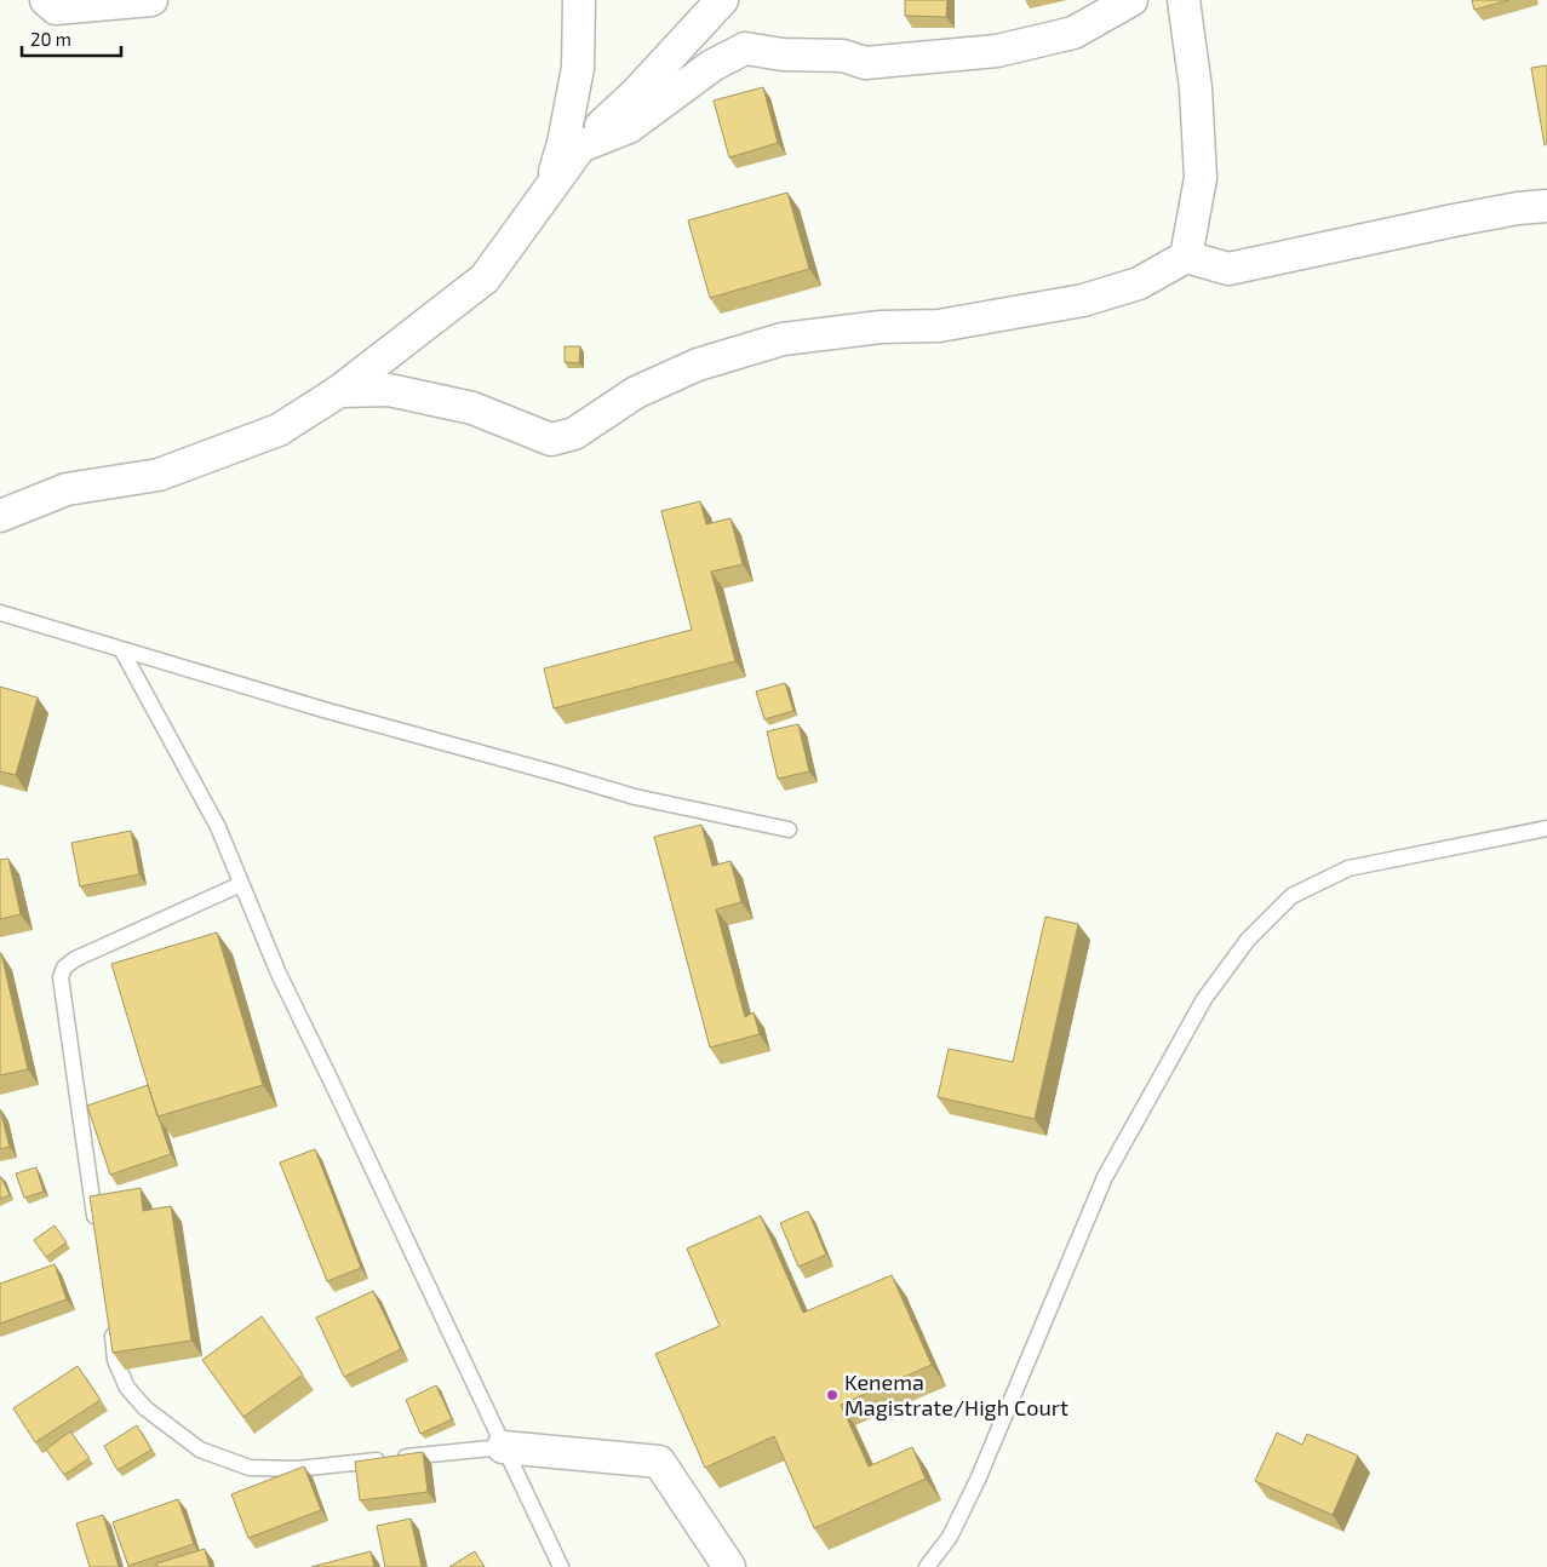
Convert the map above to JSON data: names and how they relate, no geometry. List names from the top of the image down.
{
  "places": ["Kenema Magistrate/High Court"],
  "scale_bar": "20 m"
}
